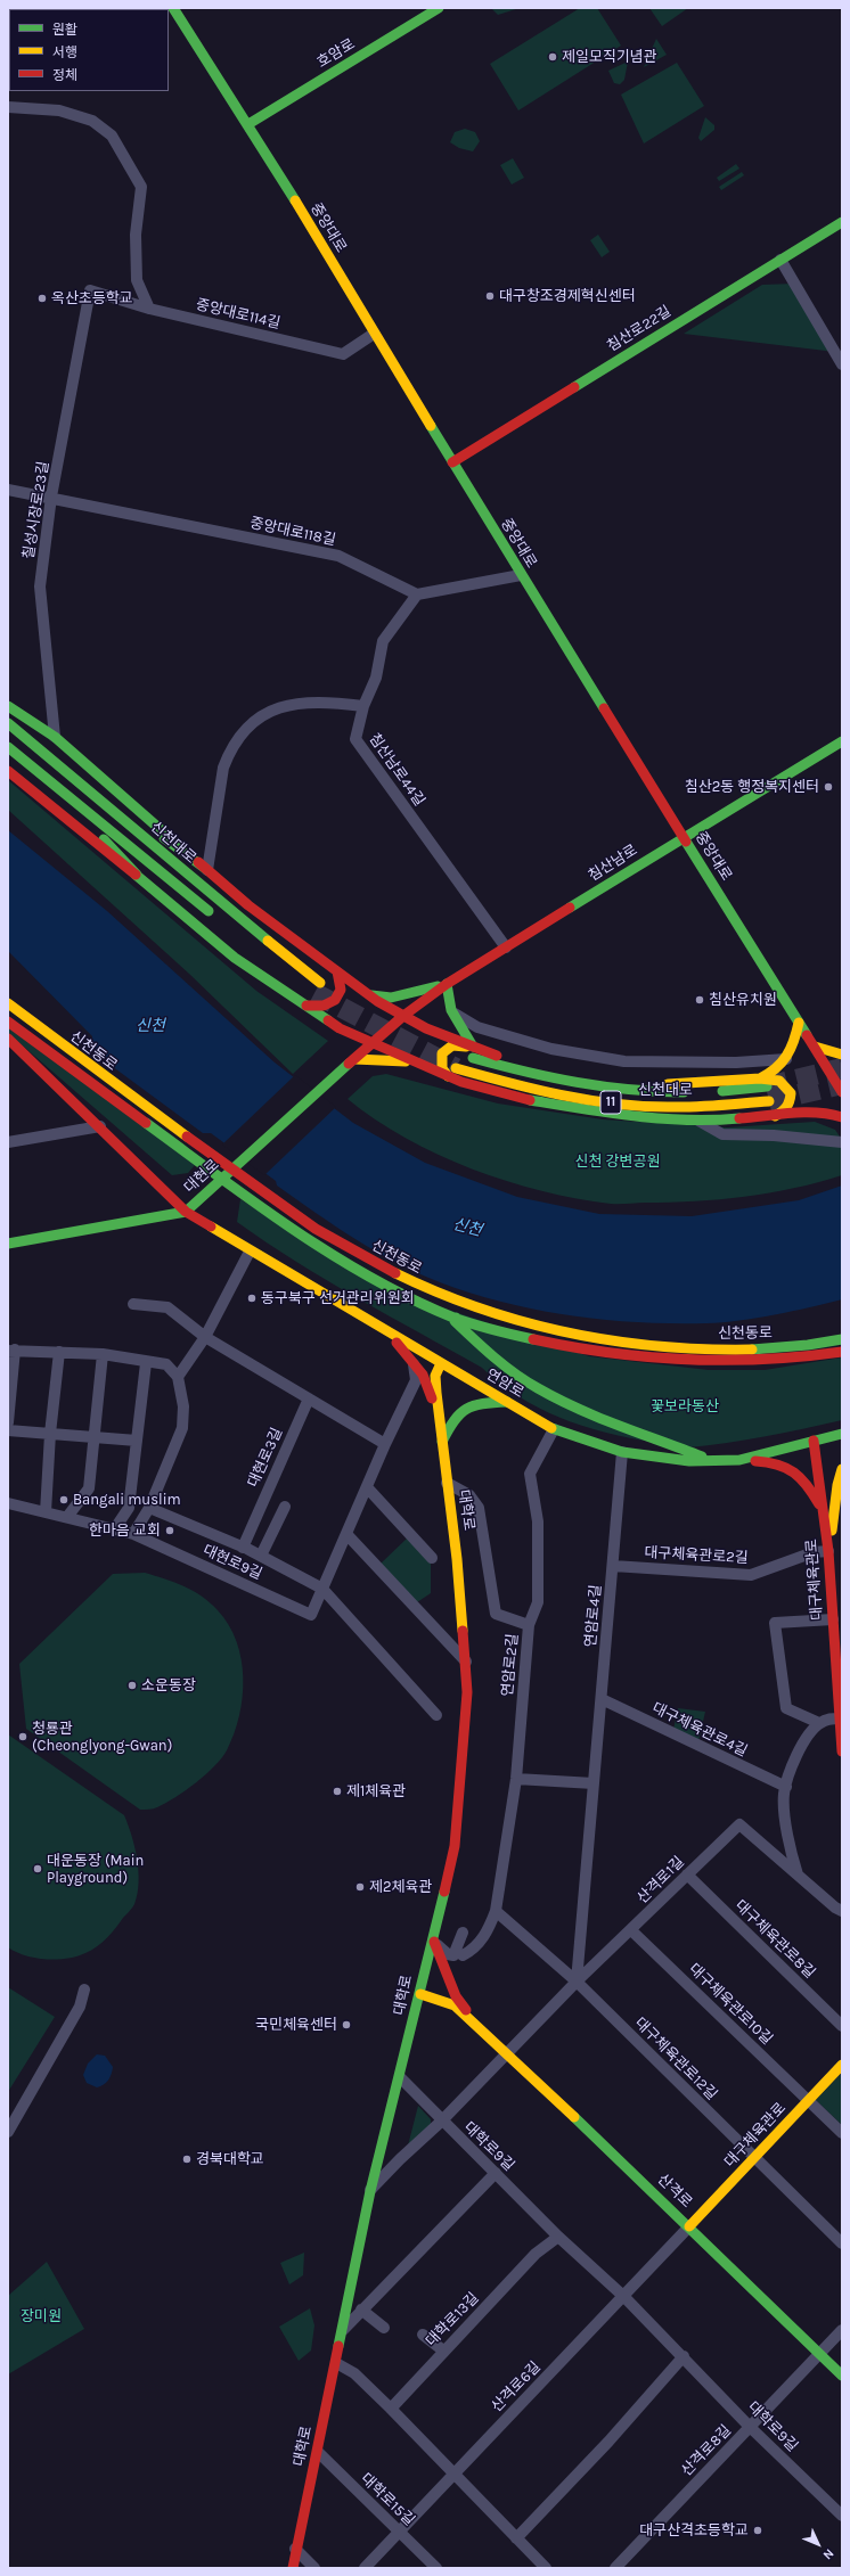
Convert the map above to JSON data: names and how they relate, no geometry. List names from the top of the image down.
{
  "streets": {
    "main road": [
      "호암로",
      "중앙대로",
      "침산로22길",
      "신천대로",
      "침산남로",
      "신천동로",
      "11",
      "대현로",
      "연암로",
      "대학로",
      "대구체육관로",
      "산격로"
    ],
    "street": [
      "중앙대로114길",
      "칠성시장로23길",
      "중앙대로118길",
      "침산남로44길",
      "대현로3길",
      "대구체육관로2길",
      "대현로9길",
      "연암로4길",
      "연암로2길",
      "대구체육관로4길",
      "산격로1길",
      "대구체육관로8길",
      "대구체육관로10길",
      "대구체육관로12길",
      "대학로9길",
      "대학로13길",
      "산격로6길",
      "산격로8길",
      "대학로15길"
    ]
  },
  "crossings": [
    ["호암로", "중앙대로"],
    ["중앙대로", "중앙대로114길"],
    ["중앙대로", "침산로22길"],
    ["중앙대로", "침산남로"],
    ["중앙대로114길", "칠성시장로23길"],
    ["칠성시장로23길", "중앙대로118길"],
    ["중앙대로118길", "침산남로44길"],
    ["침산남로44길", "침산남로"],
    ["침산남로", "대현로"],
    ["대현로", "연암로"],
    ["연암로", "대학로"],
    ["연암로", "대구체육관로"],
    ["연암로", "연암로4길"],
    ["연암로", "연암로2길"],
    ["대현로3길", "대현로9길"],
    ["대학로", "대학로9길"],
    ["대학로", "산격로"],
    ["대학로", "대학로15길"],
    ["대구체육관로2길", "대구체육관로"],
    ["대구체육관로2길", "연암로4길"],
    ["대구체육관로", "대구체육관로10길"],
    ["대구체육관로", "대구체육관로12길"],
    ["대구체육관로", "산격로"],
    ["대구체육관로", "산격로6길"],
    ["연암로4길", "대구체육관로4길"],
    ["연암로4길", "산격로1길"],
    ["연암로4길", "대구체육관로12길"],
    ["산격로1길", "대구체육관로8길"],
    ["산격로1길", "대구체육관로10길"],
    ["산격로1길", "대구체육관로12길"],
    ["산격로1길", "산격로"],
    ["대학로9길", "대학로13길"],
    ["대학로9길", "산격로6길"],
    ["대학로9길", "산격로8길"],
    ["산격로", "산격로6길"],
    ["산격로", "산격로8길"],
    ["산격로6길", "대학로15길"]
  ],
  "water": ["신천"],
  "parks": ["신천 강변공원", "꽃보라동산", "장미원"],
  "places": [
    "제일모직기념관",
    "대구창조경제혁신센터",
    "옥산초등학교",
    "침산2동 행정복지센터",
    "침산유치원",
    "동구북구 선거관리위원회",
    "Bangali muslim",
    "한마음 교회",
    "소운동장",
    "청룡관 (Cheonglyong-Gwan)",
    "제1체육관",
    "대운동장 (Main Playground)",
    "제2체육관",
    "국민체육센터",
    "경북대학교",
    "대구산격초등학교"
  ],
  "legend": ["원활", "서행", "정체"],
  "north": "bottom right"
}
